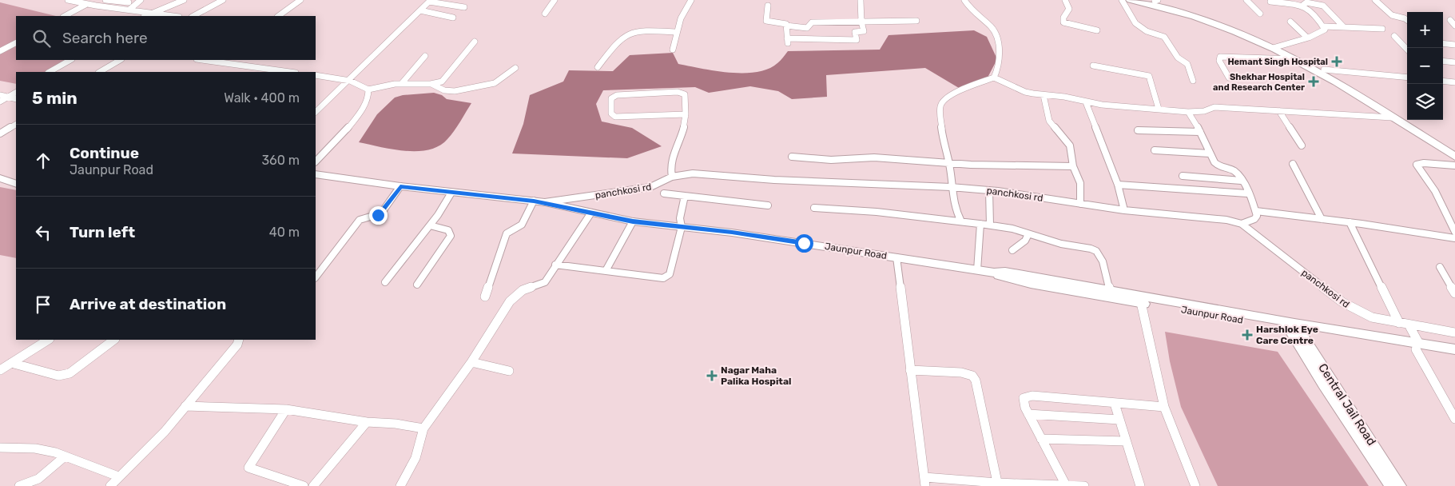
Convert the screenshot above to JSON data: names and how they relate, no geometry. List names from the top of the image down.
{
  "streets": {
    "street": ["panchkosi rd", "Jaunpur Road", "Central Jail Road"]
  },
  "crossings": [
    ["panchkosi rd", "Jaunpur Road"],
    ["Jaunpur Road", "Central Jail Road"]
  ],
  "places": {
    "health": [
      "Hemant Singh Hospital",
      "Shekhar Hospital and Research Center",
      "Harshlok Eye Care Centre",
      "Nagar Maha Palika Hospital"
    ]
  },
  "page": {
    "map_buttons": ["+", "−"],
    "search": "Search here",
    "heading": ["5 min", "Walk · 400 m"],
    "list": [
      ["Continue", "Jaunpur Road", "360 m"],
      ["Turn left", "40 m"],
      "Arrive at destination"
    ]
  }
}
